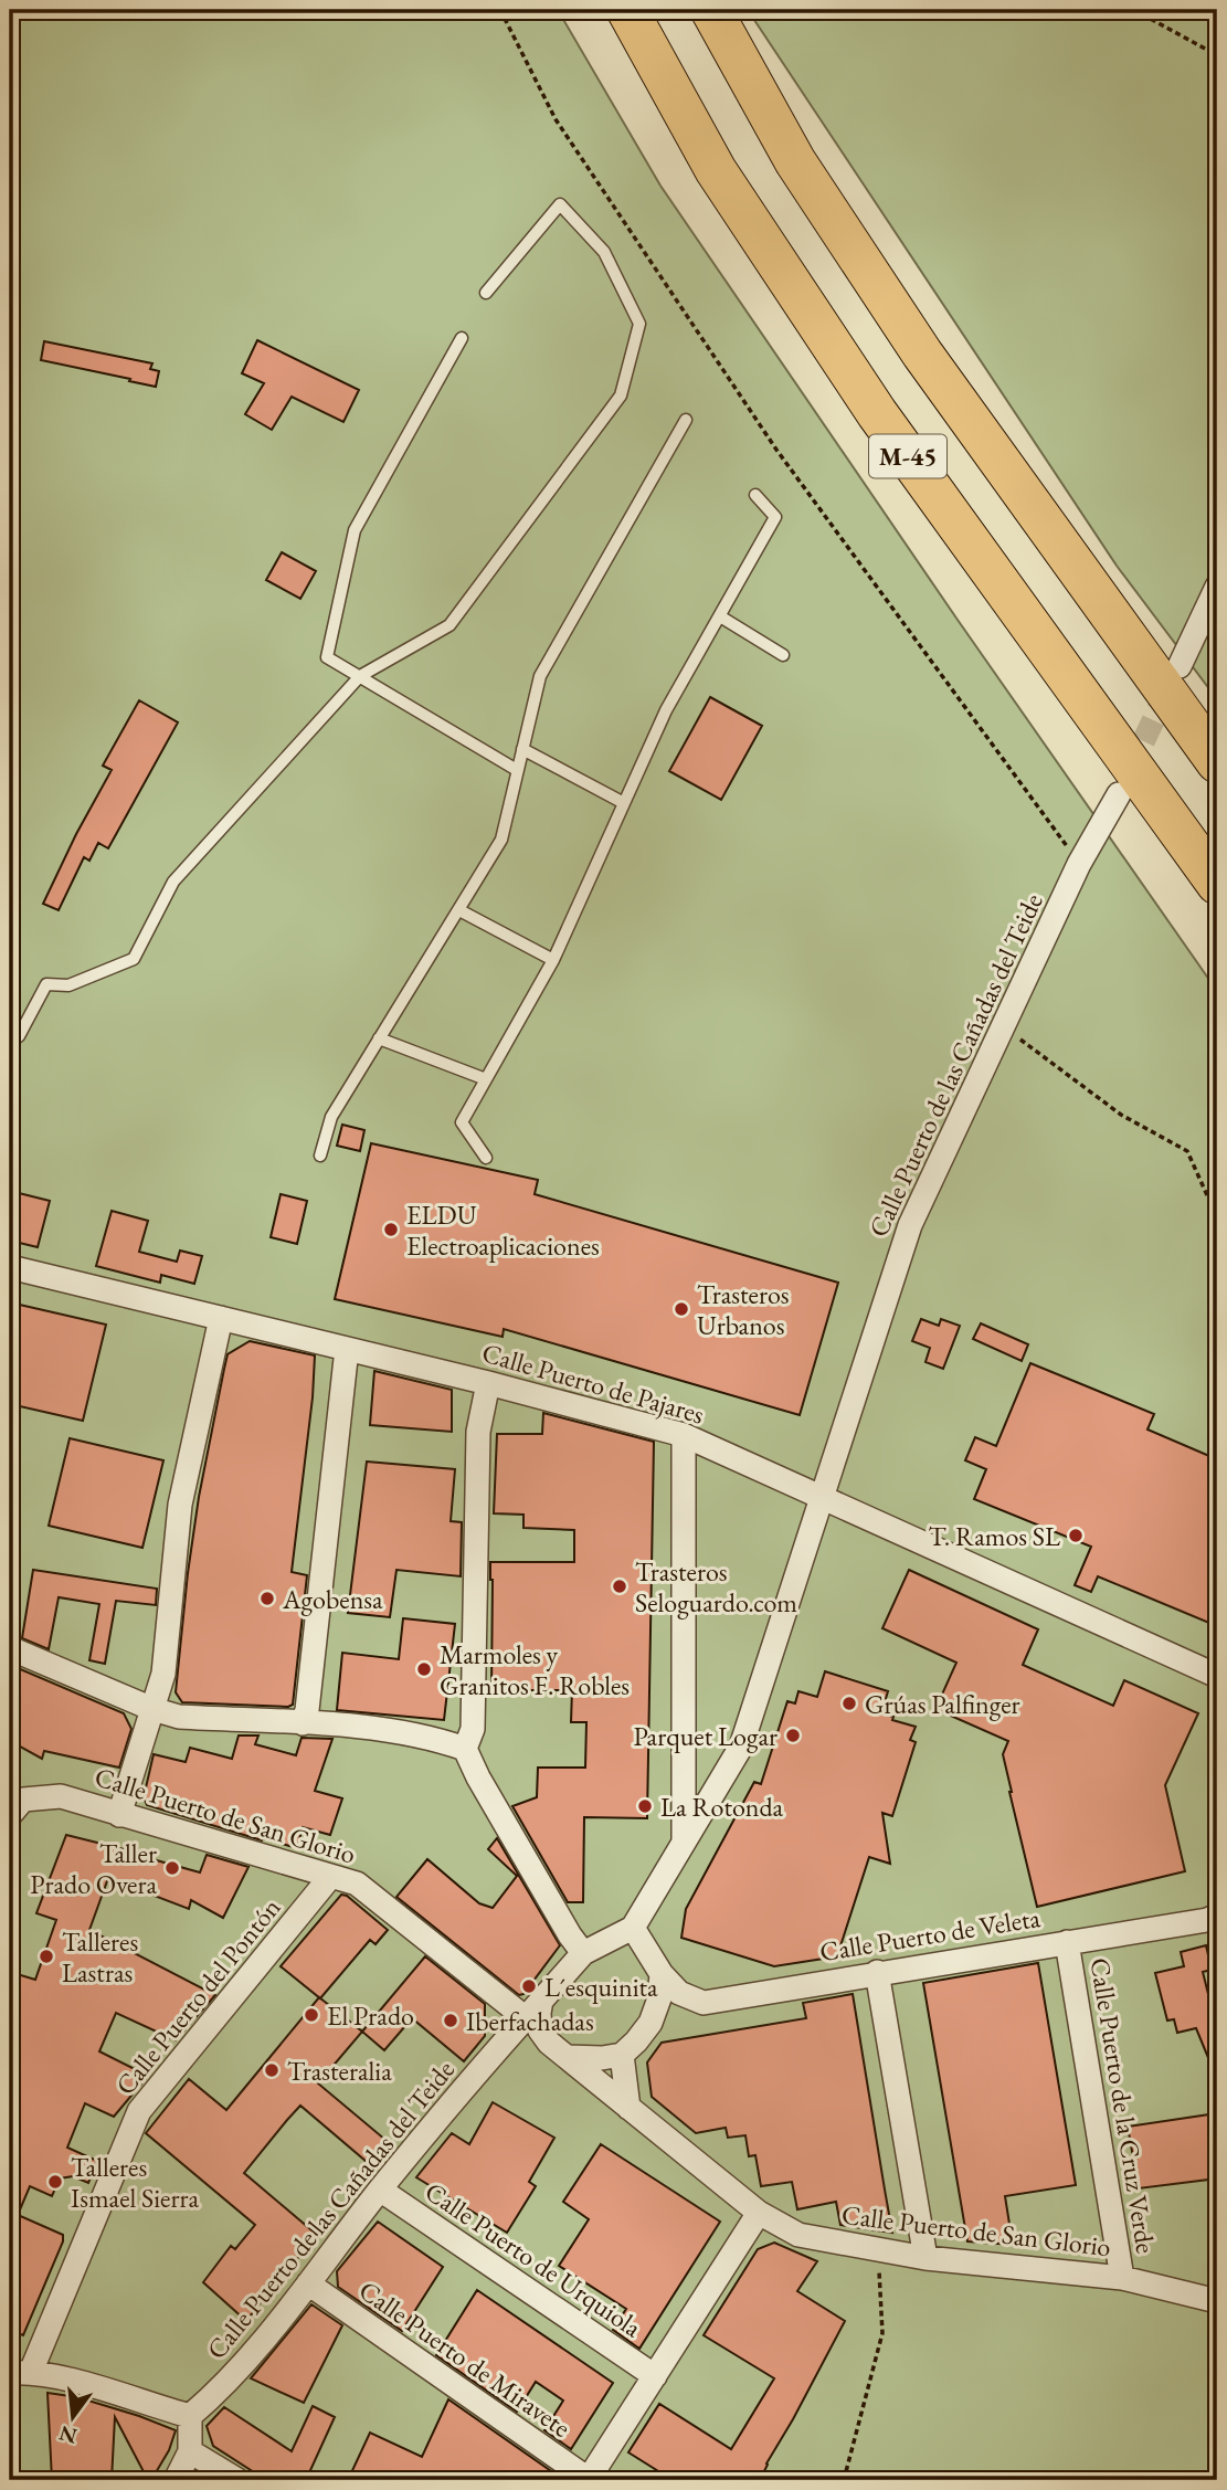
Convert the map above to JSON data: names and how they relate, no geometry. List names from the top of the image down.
{
  "streets": {
    "highway": ["M-45"],
    "street": [
      "Calle Puerto de las Cañadas del Teide",
      "Calle Puerto de Pajares",
      "Calle Puerto de San Glorio",
      "Calle Puerto de Veleta",
      "Calle Puerto del Pontón",
      "Calle Puerto de la Cruz Verde",
      "Calle Puerto de Urquiola",
      "Calle Puerto de Miravete"
    ]
  },
  "crossings": [
    ["Calle Puerto de las Cañadas del Teide", "Calle Puerto de Pajares"],
    ["Calle Puerto de las Cañadas del Teide", "Calle Puerto de San Glorio"],
    ["Calle Puerto de las Cañadas del Teide", "Calle Puerto de Veleta"],
    ["Calle Puerto de las Cañadas del Teide", "Calle Puerto de Urquiola"],
    ["Calle Puerto de las Cañadas del Teide", "Calle Puerto de Miravete"],
    ["Calle Puerto de San Glorio", "Calle Puerto de Veleta"],
    ["Calle Puerto de San Glorio", "Calle Puerto del Pontón"],
    ["Calle Puerto de San Glorio", "Calle Puerto de la Cruz Verde"],
    ["Calle Puerto de Veleta", "Calle Puerto de la Cruz Verde"]
  ],
  "places": [
    "ELDU Electroaplicaciones",
    "Trasteros Urbanos",
    "T. Ramos SL",
    "Trasteros Seloguardo.com",
    "Agobensa",
    "Marmoles y Granitos F. Robles",
    "Grúas Palfinger",
    "Parquet Logar",
    "La Rotonda",
    "Taller Prado Overa",
    "Talleres Lastras",
    "L´esquinita",
    "El Prado",
    "Iberfachadas",
    "Trasteralia",
    "Talleres Ismael Sierra"
  ],
  "north": "bottom"
}
